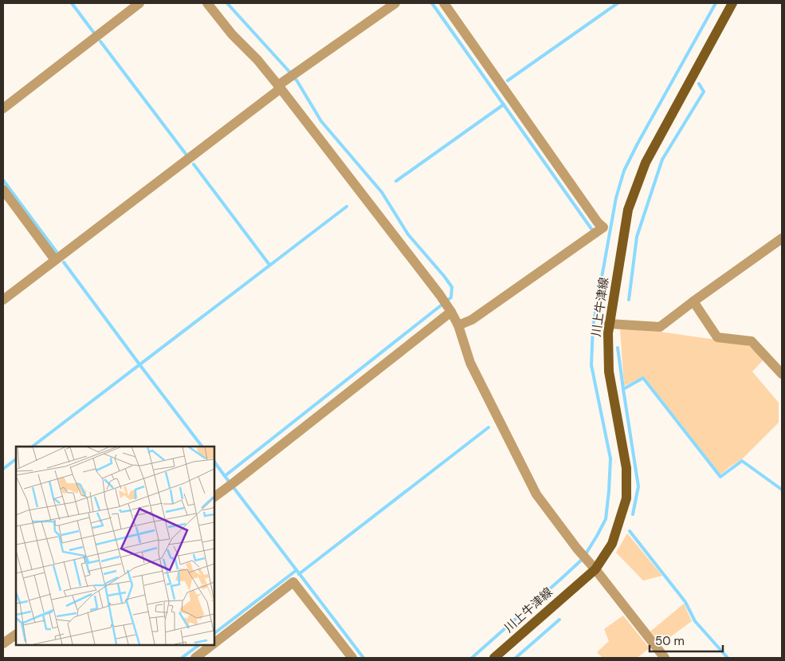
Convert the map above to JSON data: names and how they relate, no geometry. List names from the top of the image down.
{
  "streets": {
    "main road": ["川上牛津線"]
  },
  "scale_bar": "50 m"
}
